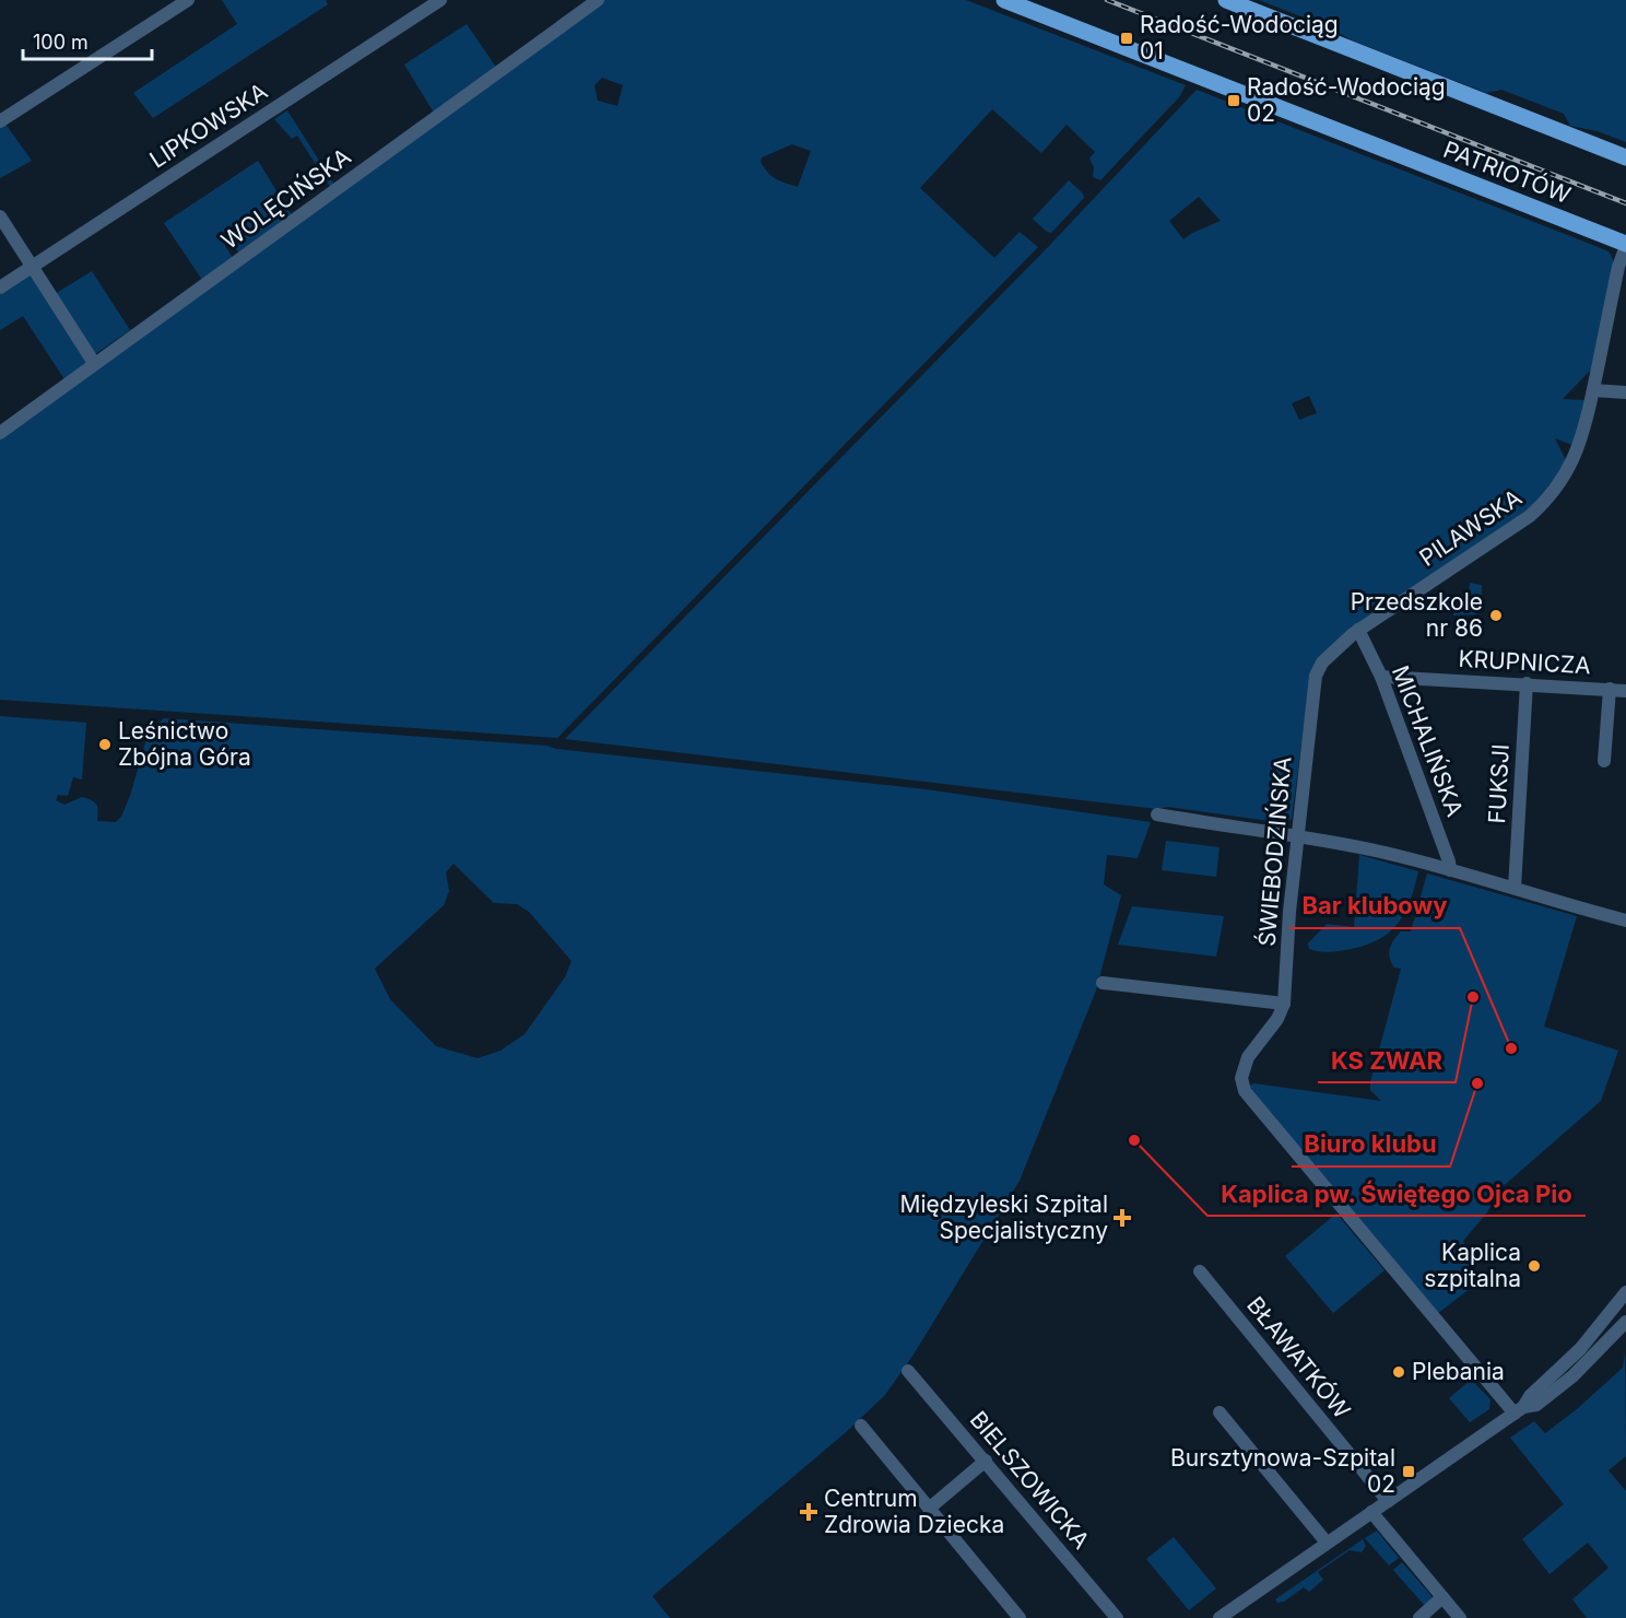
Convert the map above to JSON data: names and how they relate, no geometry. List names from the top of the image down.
{
  "streets": {
    "main road": ["PATRIOTÓW"],
    "street": [
      "LIPKOWSKA",
      "WOLĘCIŃSKA",
      "PILAWSKA",
      "KRUPNICZA",
      "MICHALIŃSKA",
      "FUKSJI",
      "ŚWIEBODZIŃSKA",
      "BŁAWATKÓW",
      "BIELSZOWICKA"
    ]
  },
  "crossings": [
    ["PATRIOTÓW", "PILAWSKA"],
    ["PILAWSKA", "MICHALIŃSKA"],
    ["PILAWSKA", "ŚWIEBODZIŃSKA"],
    ["KRUPNICZA", "MICHALIŃSKA"],
    ["KRUPNICZA", "FUKSJI"],
    ["MICHALIŃSKA", "ŚWIEBODZIŃSKA"]
  ],
  "places": {
    "transit": ["Radość-Wodociąg 01", "Radość-Wodociąg 02", "Bursztynowa-Szpital 02"],
    "other": [
      "Przedszkole nr 86",
      "Leśnictwo Zbójna Góra",
      "KS ZWAR",
      "Bar klubowy",
      "Biuro klubu",
      "Kaplica pw. Świętego Ojca Pio",
      "Kaplica szpitalna",
      "Plebania"
    ],
    "health": ["Międzyleski Szpital Specjalistyczny", "Centrum Zdrowia Dziecka"]
  },
  "scale_bar": "100 m"
}
